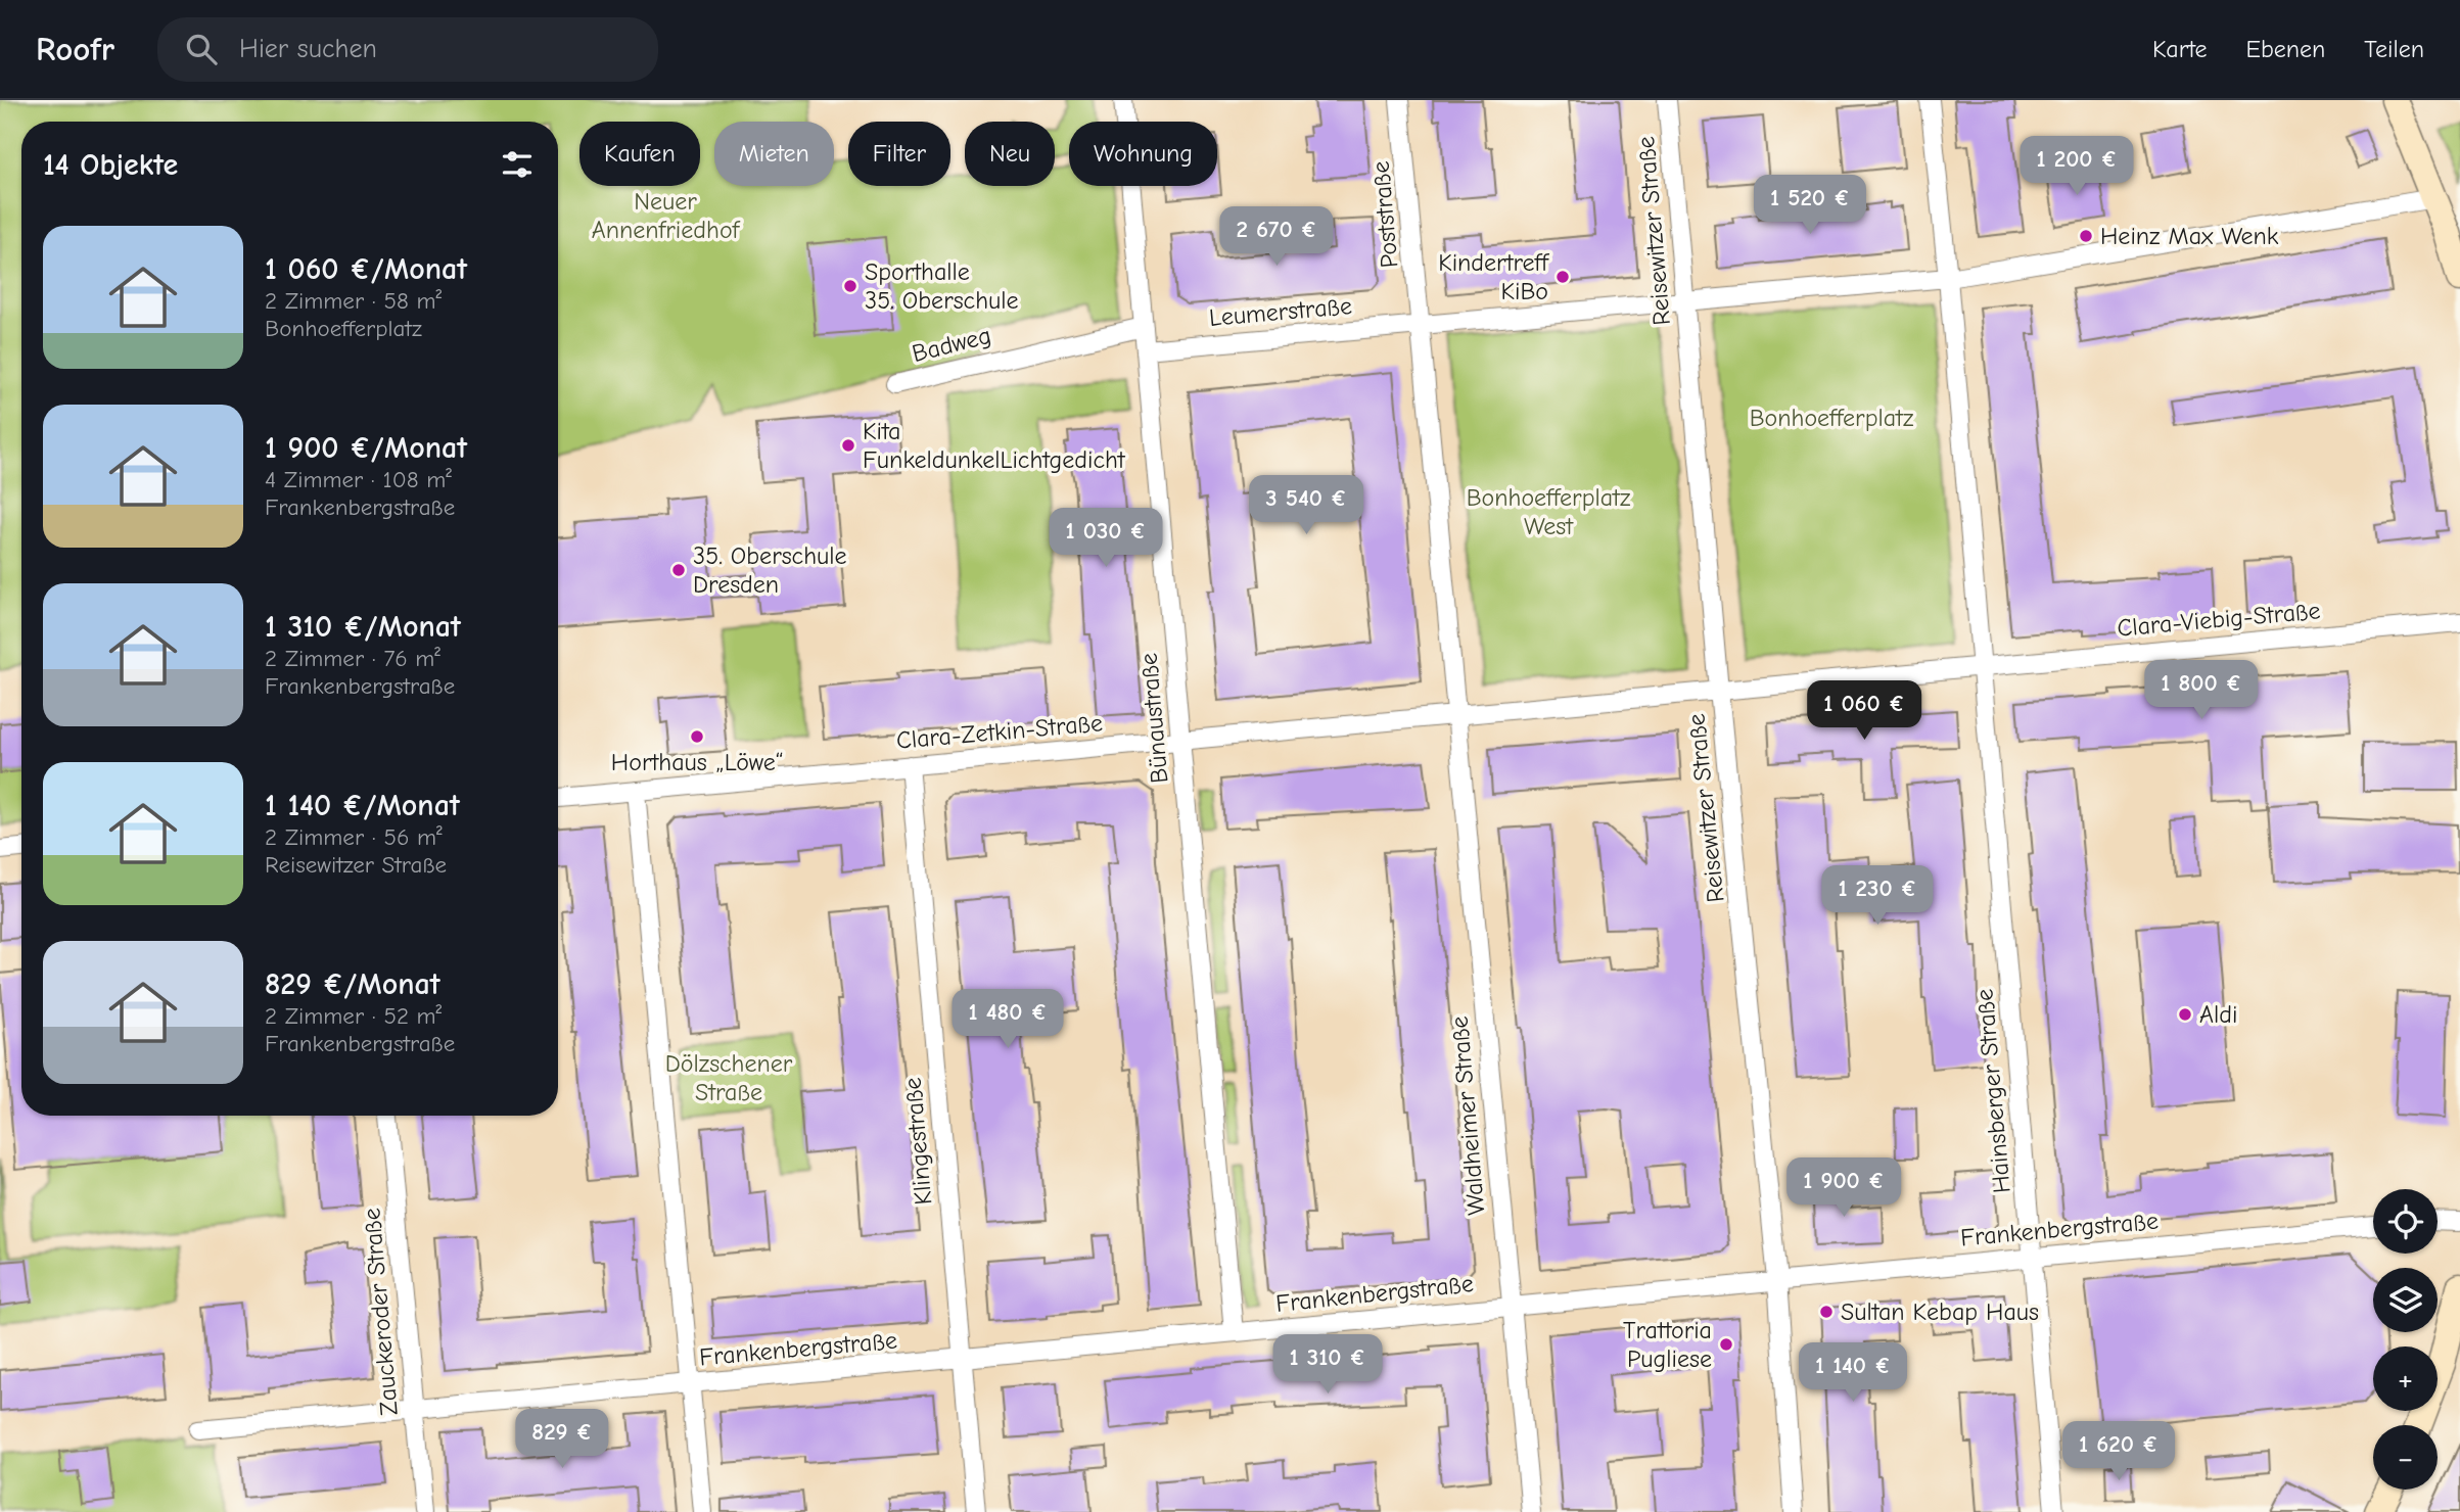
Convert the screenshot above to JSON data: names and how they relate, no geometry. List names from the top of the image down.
{
  "streets": {
    "street": [
      "Poststraße",
      "Reisewitzer Straße",
      "Leumerstraße",
      "Badweg",
      "Clara-Viebig-Straße",
      "Bünaustraße",
      "Clara-Zetkin-Straße",
      "Hainsberger Straße",
      "Waldheimer Straße",
      "Klingestraße",
      "Frankenbergstraße",
      "Zauckeroder Straße"
    ]
  },
  "crossings": [
    ["Poststraße", "Leumerstraße"],
    ["Reisewitzer Straße", "Frankenbergstraße"],
    ["Leumerstraße", "Bünaustraße"],
    ["Badweg", "Bünaustraße"],
    ["Clara-Viebig-Straße", "Hainsberger Straße"],
    ["Bünaustraße", "Clara-Zetkin-Straße"],
    ["Bünaustraße", "Frankenbergstraße"],
    ["Clara-Zetkin-Straße", "Waldheimer Straße"],
    ["Clara-Zetkin-Straße", "Klingestraße"],
    ["Hainsberger Straße", "Frankenbergstraße"],
    ["Waldheimer Straße", "Frankenbergstraße"],
    ["Klingestraße", "Frankenbergstraße"],
    ["Frankenbergstraße", "Zauckeroder Straße"]
  ],
  "parks": [
    "Neuer Annenfriedhof",
    "Bonhoefferplatz",
    "Bonhoefferplatz West",
    "Dölzschener Straße"
  ],
  "places": [
    "Heinz Max Wenk",
    "Kindertreff KiBo",
    "Sporthalle 35. Oberschule",
    "Kita FunkeldunkelLichtgedicht",
    "35. Oberschule Dresden",
    "Horthaus „Löwe“",
    "Aldi",
    "Sultan Kebap Haus",
    "Trattoria Pugliese"
  ],
  "page": {
    "header": "Roofr",
    "search": "Hier suchen",
    "nav": ["Karte", "Ebenen", "Teilen"],
    "chip": [
      "Kaufen",
      "Mieten",
      "Filter",
      "Neu",
      "Wohnung"
    ],
    "heading": "14 Objekte",
    "price": [
      "1 200 €",
      "1 520 €",
      "2 670 €",
      "3 540 €",
      "1 030 €",
      "1 800 €",
      "1 060 €",
      "1 230 €",
      "1 480 €",
      "1 900 €",
      "1 310 €",
      "1 140 €",
      "829 €",
      "1 620 €"
    ],
    "list": [
      {
        "name": "1 060 €/Monat",
        "note": "2 Zimmer · 58 m² · Bonhoefferplatz"
      },
      {
        "name": "1 900 €/Monat",
        "note": "4 Zimmer · 108 m² · Frankenbergstraße"
      },
      {
        "name": "1 310 €/Monat",
        "note": "2 Zimmer · 76 m² · Frankenbergstraße"
      },
      {
        "name": "1 140 €/Monat",
        "note": "2 Zimmer · 56 m² · Reisewitzer Straße"
      },
      {
        "name": "829 €/Monat",
        "note": "2 Zimmer · 52 m² · Frankenbergstraße"
      }
    ],
    "map_buttons": ["+", "−"]
  }
}
